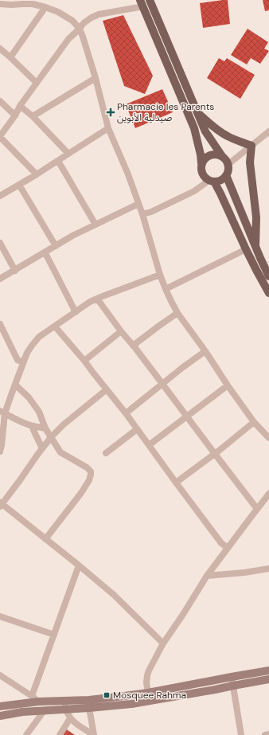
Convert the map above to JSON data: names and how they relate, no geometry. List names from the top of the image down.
{
  "places": {
    "health": ["Pharmacie les Parents صيدلية الأبوين"],
    "transit": ["Mosquee Rahma"]
  }
}
